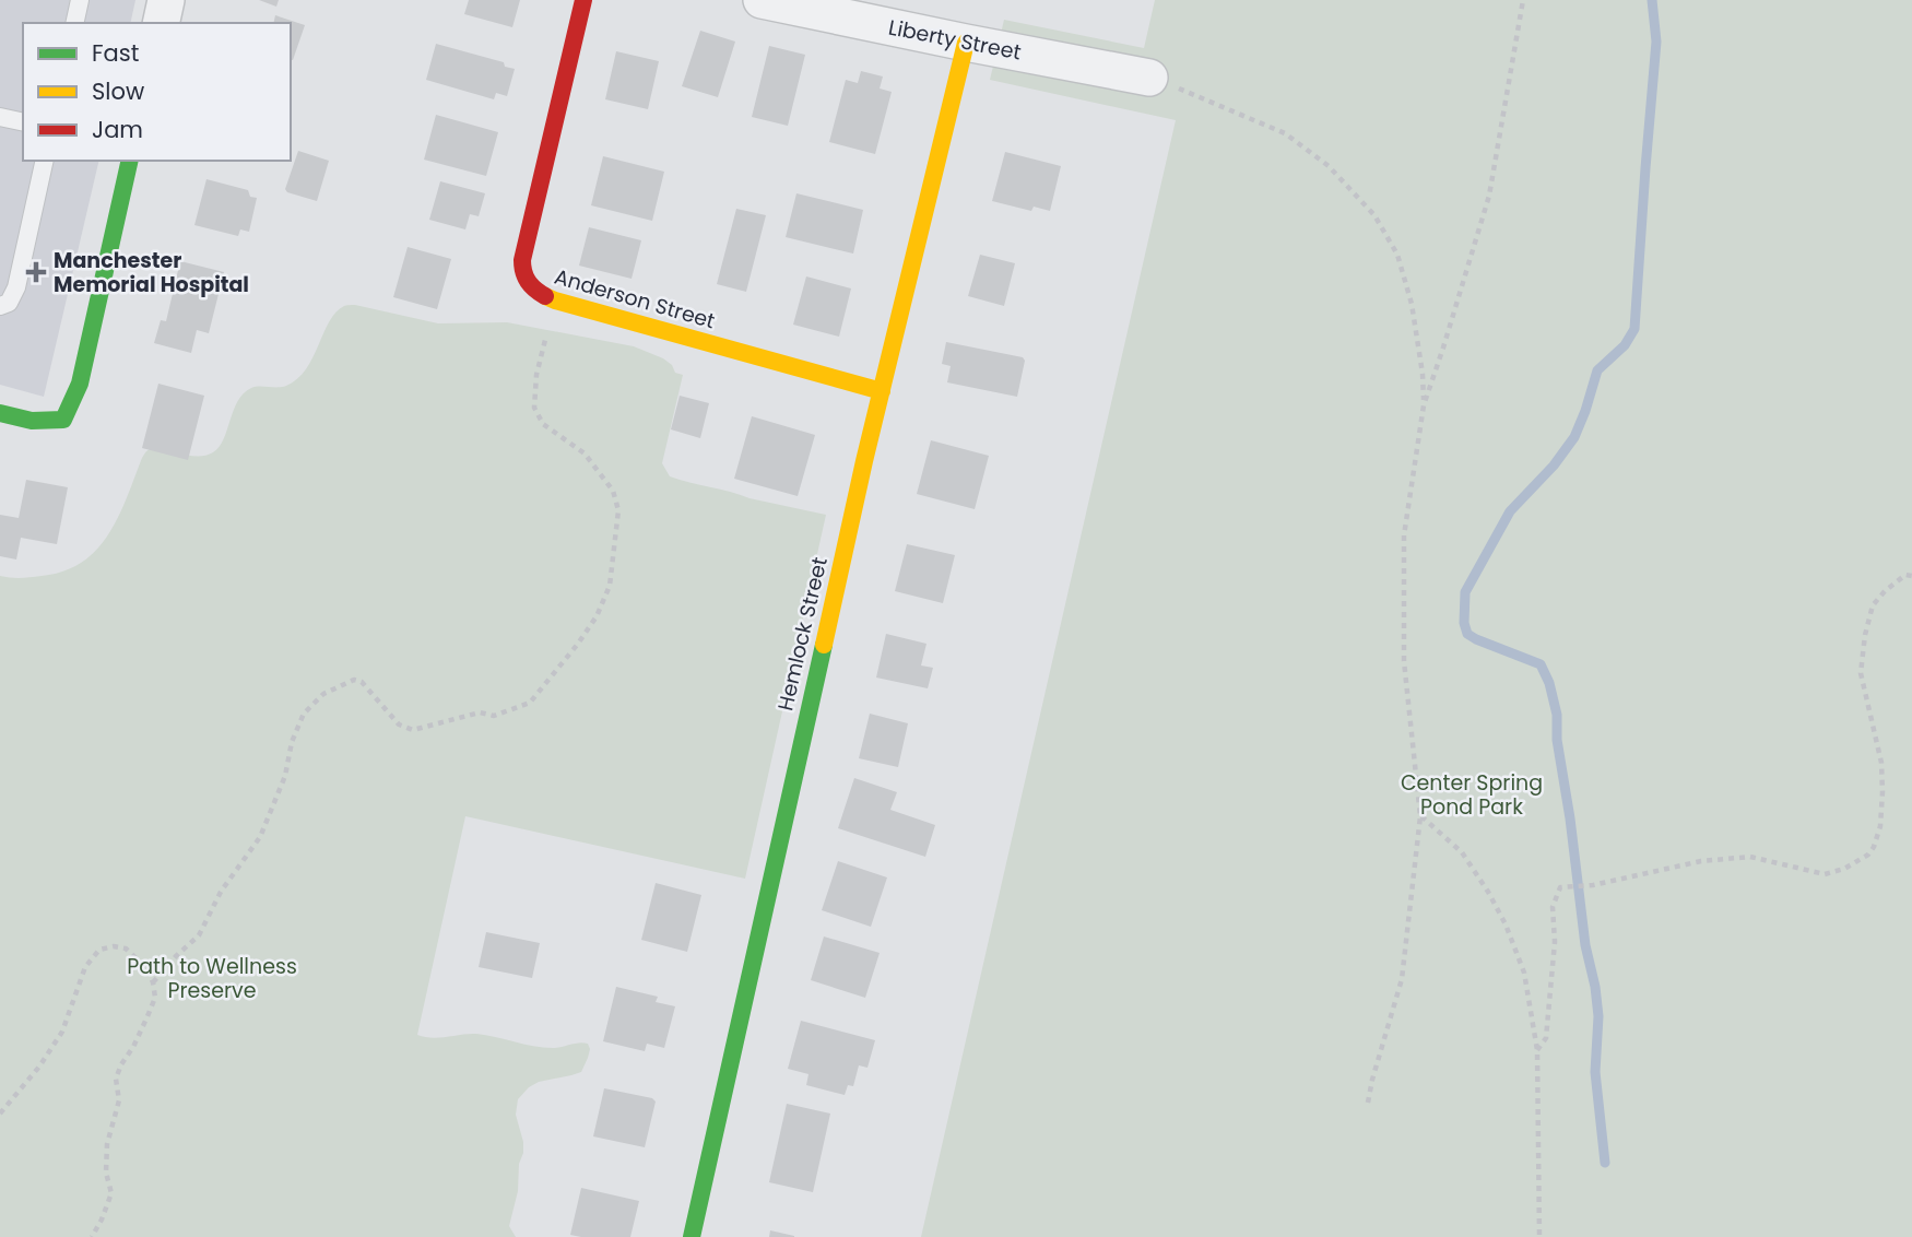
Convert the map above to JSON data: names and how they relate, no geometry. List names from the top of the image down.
{
  "streets": {
    "street": ["Liberty Street", "Anderson Street", "Hemlock Street"]
  },
  "crossings": [
    ["Liberty Street", "Hemlock Street"],
    ["Anderson Street", "Hemlock Street"]
  ],
  "parks": ["Center Spring Pond Park", "Path to Wellness Preserve"],
  "places": {
    "health": ["Manchester Memorial Hospital"]
  },
  "legend": ["Fast", "Slow", "Jam"]
}
